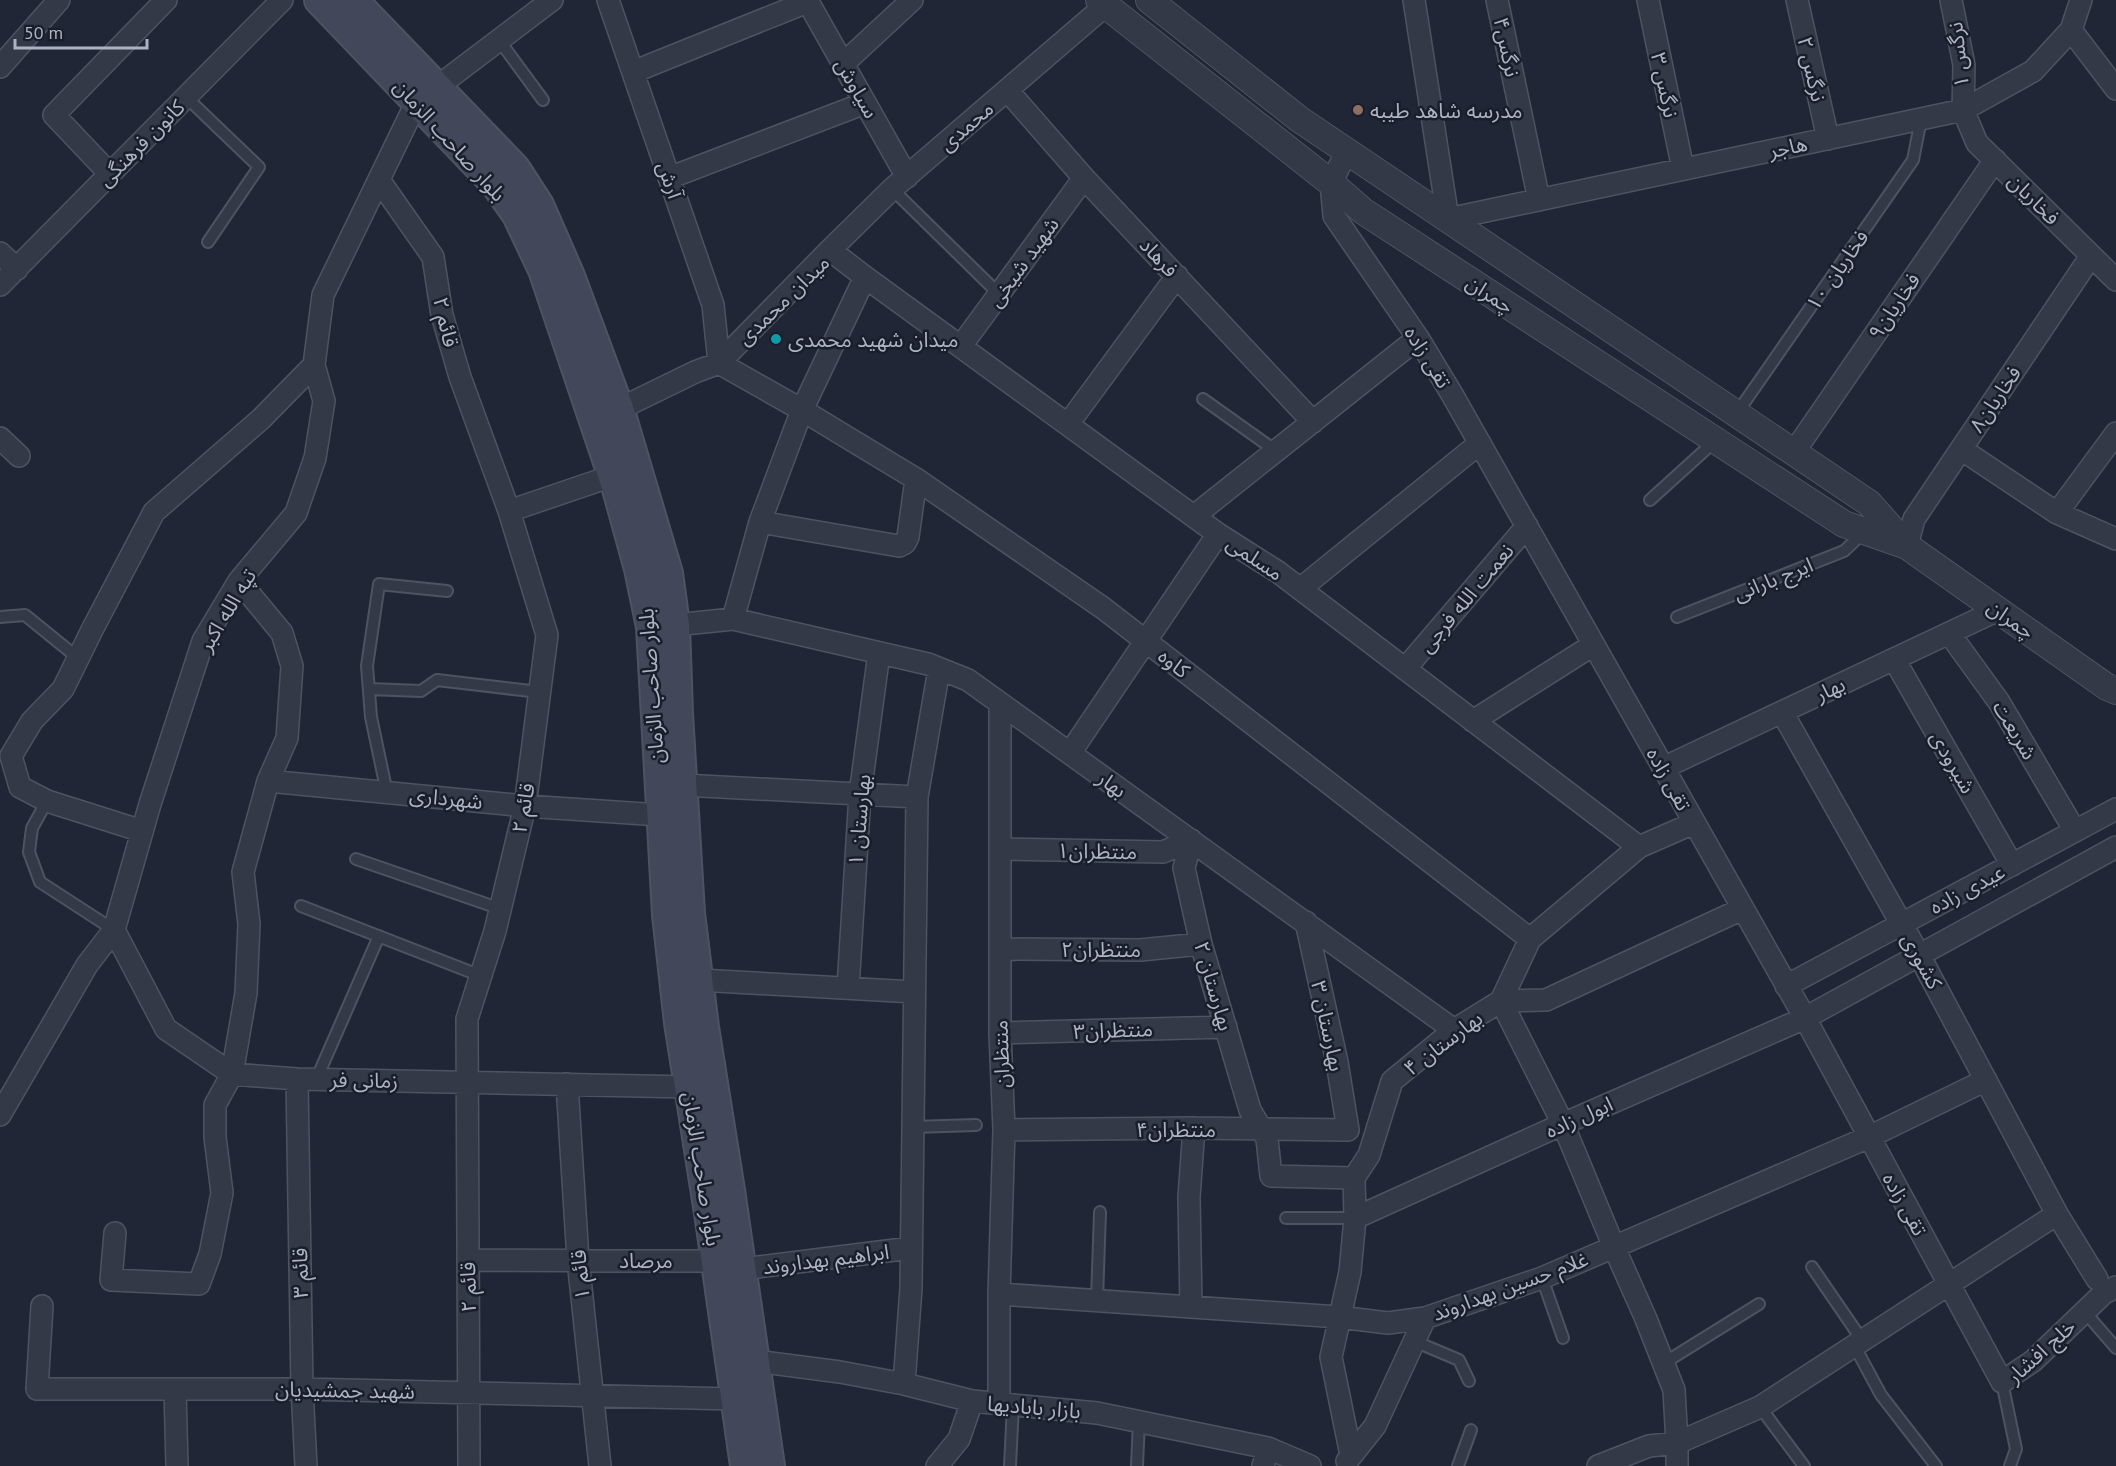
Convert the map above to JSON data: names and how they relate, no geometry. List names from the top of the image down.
{
  "streets": {
    "main road": ["بلوار صاحب الزمان"],
    "street": [
      "نرگس۴",
      "نرگس ۱",
      "نرگس ۲",
      "نرگس ۳",
      "سیاوش",
      "محمدی",
      "کانون فرهنگی",
      "هاجر",
      "آرش",
      "فخاریان",
      "فرهاد",
      "شهید شیخی",
      "چمران",
      "میدان محمدی",
      "فخاریان۹",
      "قائم ۲",
      "تقی زاده",
      "فخاریان۸",
      "مسلمی",
      "نعمت الله فرجی",
      "تپه الله اکبر",
      "کاوه",
      "بهار",
      "شریعت",
      "شیرودی",
      "شهرداری",
      "بهارستان ۱",
      "منتظران۱",
      "عیدی زاده",
      "منتظران۲",
      "کشوری",
      "بهارستان ۲",
      "بهارستان ۳",
      "منتظران۳",
      "بهارستان ۴",
      "منتظران",
      "زمانی فر",
      "ابول زاده",
      "منتظران۴",
      "ابراهیم بهداروند",
      "مرصاد",
      "قائم ۳",
      "قائم ۱",
      "غلام حسین بهداروند",
      "خلج افشار",
      "شهید جمشیدیان",
      "بازار بابادیها"
    ],
    "lane": ["فخاریان ۱۰", "ایرج بارانی"]
  },
  "crossings": [
    ["نرگس۴", "هاجر"],
    ["نرگس ۱", "هاجر"],
    ["نرگس ۱", "فخاریان"],
    ["نرگس ۲", "هاجر"],
    ["نرگس ۳", "هاجر"],
    ["سیاوش", "محمدی"],
    ["محمدی", "فرهاد"],
    ["محمدی", "چمران"],
    ["محمدی", "میدان محمدی"],
    ["بلوار صاحب الزمان", "تپه الله اکبر"],
    ["بلوار صاحب الزمان", "بهار"],
    ["بلوار صاحب الزمان", "شهرداری"],
    ["بلوار صاحب الزمان", "زمانی فر"],
    ["بلوار صاحب الزمان", "ابراهیم بهداروند"],
    ["بلوار صاحب الزمان", "مرصاد"],
    ["بلوار صاحب الزمان", "شهید جمشیدیان"],
    ["بلوار صاحب الزمان", "بازار بابادیها"],
    ["هاجر", "فخاریان"],
    ["هاجر", "فخاریان ۱۰"],
    ["هاجر", "چمران"],
    ["آرش", "میدان محمدی"],
    ["فخاریان", "فخاریان۹"],
    ["فخاریان", "فخاریان۸"],
    ["فرهاد", "شهید شیخی"],
    ["شهید شیخی", "مسلمی"],
    ["فخاریان ۱۰", "چمران"],
    ["چمران", "فخاریان۹"],
    ["چمران", "تقی زاده"],
    ["چمران", "فخاریان۸"],
    ["چمران", "ایرج بارانی"],
    ["چمران", "بهار"],
    ["میدان محمدی", "مسلمی"],
    ["میدان محمدی", "کاوه"],
    ["قائم ۲", "تپه الله اکبر"],
    ["قائم ۲", "شهرداری"],
    ["قائم ۲", "زمانی فر"],
    ["قائم ۲", "مرصاد"],
    ["قائم ۲", "شهید جمشیدیان"],
    ["تقی زاده", "نعمت الله فرجی"],
    ["تقی زاده", "بهار"],
    ["تقی زاده", "عیدی زاده"],
    ["تقی زاده", "بهارستان ۴"],
    ["تقی زاده", "ابول زاده"],
    ["تقی زاده", "غلام حسین بهداروند"],
    ["تقی زاده", "خلج افشار"],
    ["مسلمی", "نعمت الله فرجی"],
    ["مسلمی", "بهارستان ۴"],
    ["تپه الله اکبر", "زمانی فر"],
    ["کاوه", "بهارستان ۴"],
    ["بهار", "شریعت"],
    ["بهار", "شیرودی"],
    ["بهار", "بهارستان ۱"],
    ["بهار", "منتظران۱"],
    ["بهار", "کشوری"],
    ["بهار", "بهارستان ۲"],
    ["بهار", "بهارستان ۳"],
    ["بهار", "بهارستان ۴"],
    ["بهار", "منتظران"],
    ["شریعت", "عیدی زاده"],
    ["شیرودی", "عیدی زاده"],
    ["منتظران۱", "بهارستان ۲"],
    ["منتظران۱", "منتظران"],
    ["عیدی زاده", "کشوری"],
    ["عیدی زاده", "ابول زاده"],
    ["منتظران۲", "بهارستان ۲"],
    ["منتظران۲", "منتظران"],
    ["کشوری", "غلام حسین بهداروند"],
    ["کشوری", "خلج افشار"],
    ["بهارستان ۲", "منتظران۳"],
    ["بهارستان ۲", "بهارستان ۴"],
    ["بهارستان ۲", "منتظران۴"],
    ["بهارستان ۳", "منتظران۴"],
    ["منتظران۳", "منتظران"],
    ["منتظران", "منتظران۴"],
    ["منتظران", "غلام حسین بهداروند"],
    ["منتظران", "بازار بابادیها"],
    ["زمانی فر", "قائم ۳"],
    ["زمانی فر", "قائم ۱"],
    ["ابراهیم بهداروند", "مرصاد"],
    ["مرصاد", "قائم ۱"],
    ["قائم ۳", "شهید جمشیدیان"],
    ["قائم ۱", "شهید جمشیدیان"]
  ],
  "places": ["مدرسه شاهد طیبه", "میدان شهید محمدی"],
  "scale_bar": "50 m"
}
